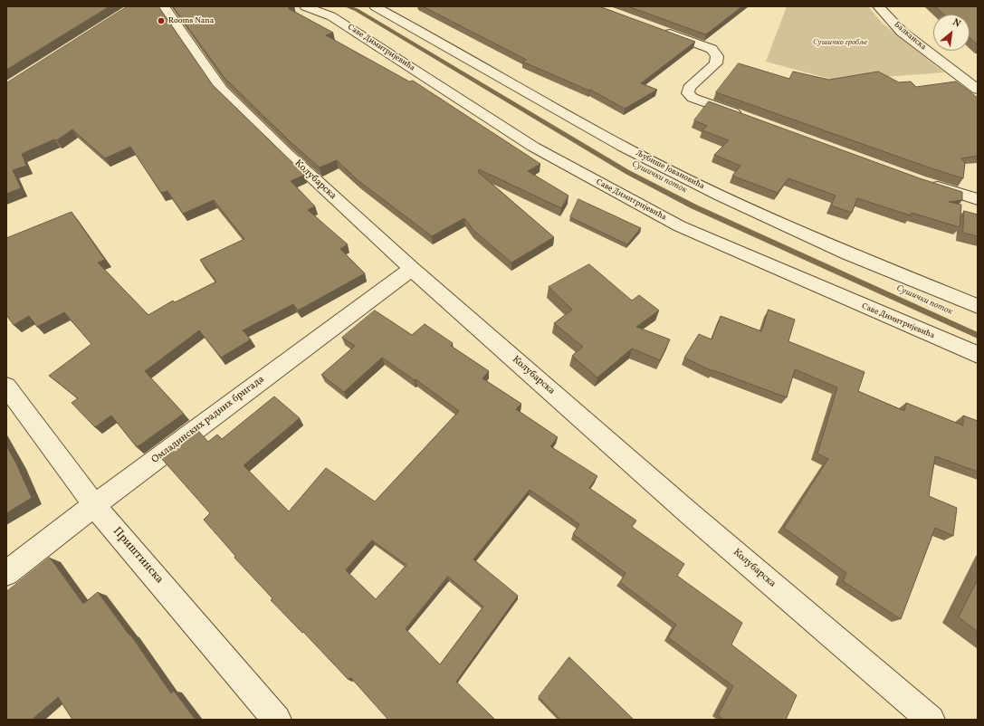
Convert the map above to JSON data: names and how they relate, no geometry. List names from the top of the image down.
{
  "streets": {
    "street": [
      "Балканска",
      "Саве Димитријевића",
      "Љубише Јовановића",
      "Колубарска",
      "Омладинских радних бригада",
      "Приштинска"
    ]
  },
  "crossings": [
    ["Колубарска", "Омладинских радних бригада"],
    ["Омладинских радних бригада", "Приштинска"]
  ],
  "water": ["Сушички поток"],
  "parks": ["Сушичко гробље"],
  "places": ["Rooms Nana"],
  "north": "top right"
}
